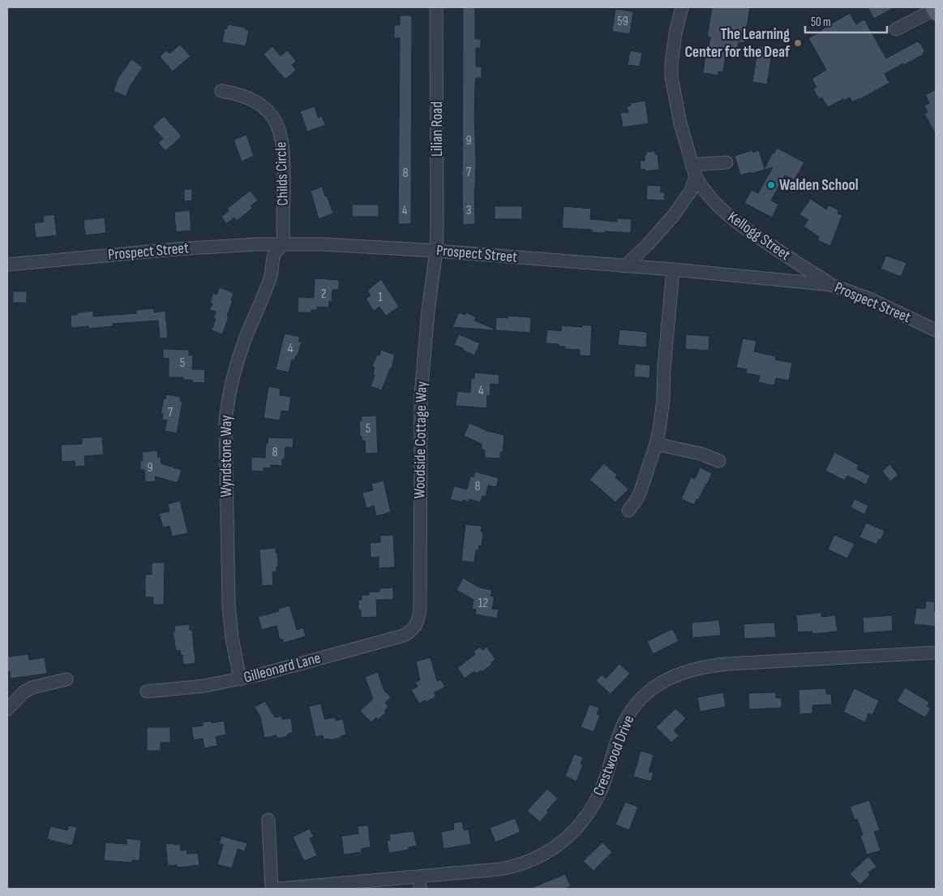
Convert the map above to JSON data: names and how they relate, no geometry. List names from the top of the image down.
{
  "streets": {
    "street": [
      "Lilian Road",
      "Childs Circle",
      "Kellogg Street",
      "Prospect Street",
      "Woodside Cottage Way",
      "Wyndstone Way",
      "Gilleonard Lane",
      "Crestwood Drive"
    ]
  },
  "crossings": [
    ["Lilian Road", "Prospect Street"],
    ["Lilian Road", "Woodside Cottage Way"],
    ["Childs Circle", "Prospect Street"],
    ["Childs Circle", "Wyndstone Way"],
    ["Kellogg Street", "Prospect Street"],
    ["Prospect Street", "Woodside Cottage Way"],
    ["Prospect Street", "Wyndstone Way"],
    ["Woodside Cottage Way", "Gilleonard Lane"],
    ["Wyndstone Way", "Gilleonard Lane"]
  ],
  "places": ["The Learning Center for the Deaf", "Walden School"],
  "house_numbers": [
    "59",
    "9",
    "7",
    "8",
    "4",
    "3",
    "2",
    "1",
    "4",
    "5",
    "4",
    "7",
    "5",
    "8",
    "9",
    "8",
    "12"
  ],
  "scale_bar": "50 m"
}
